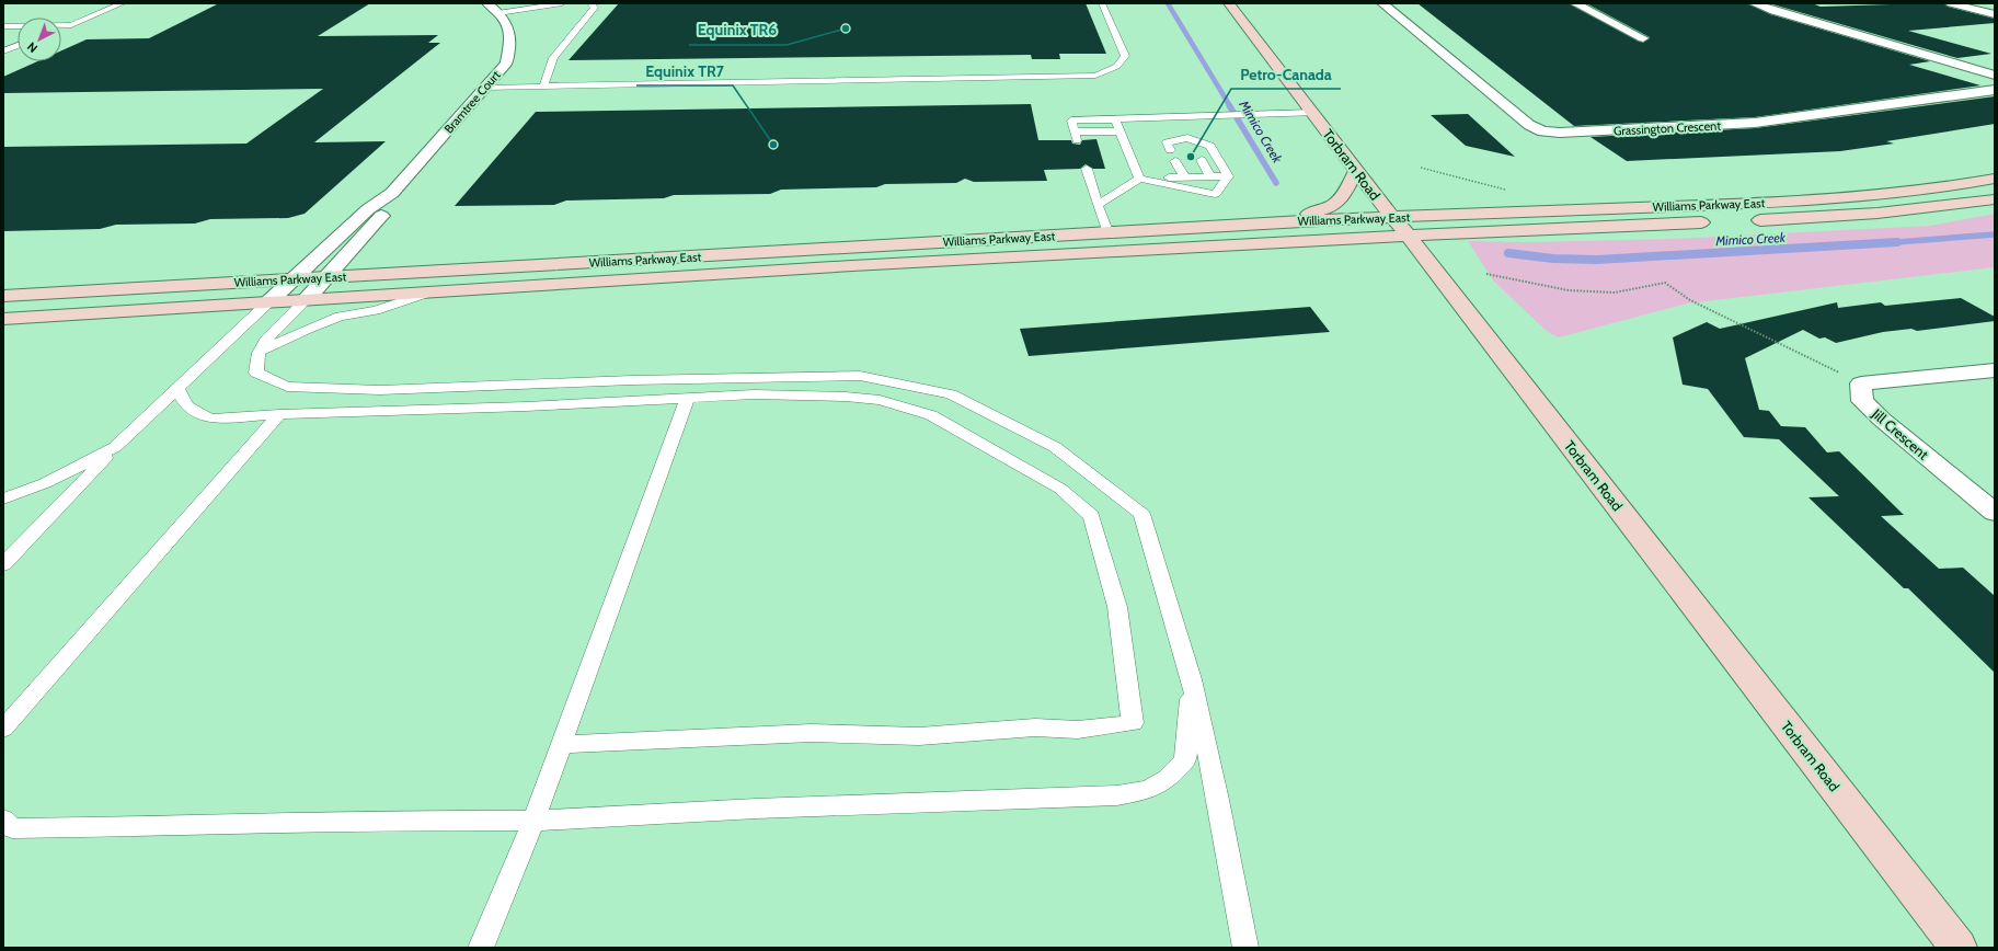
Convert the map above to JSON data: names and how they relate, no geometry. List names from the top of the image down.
{
  "streets": {
    "main road": ["Torbram Road", "Williams Parkway East"],
    "street": ["Bramtree Court", "Grassington Crescent", "Jill Crescent"]
  },
  "crossings": [
    ["Bramtree Court", "Williams Parkway East"],
    ["Torbram Road", "Williams Parkway East"]
  ],
  "water": ["Mimico Creek"],
  "places": ["Equinix TR6", "Equinix TR7", "Petro-Canada"],
  "north": "bottom left"
}
